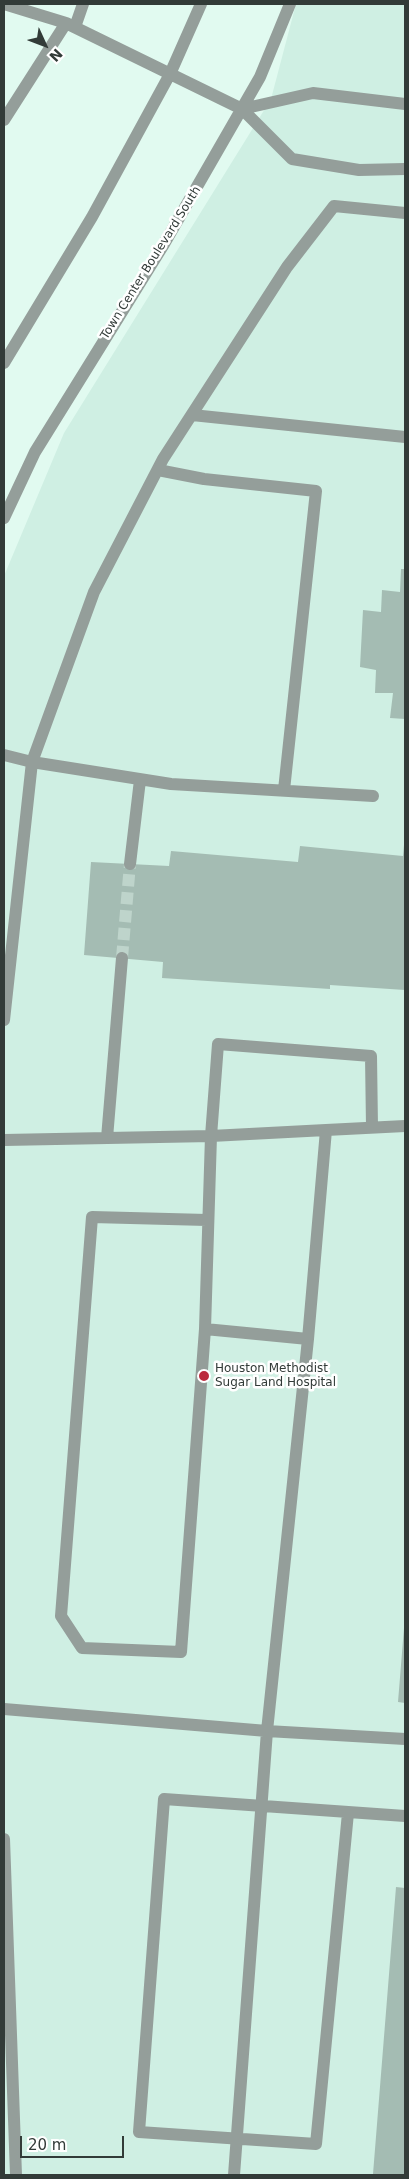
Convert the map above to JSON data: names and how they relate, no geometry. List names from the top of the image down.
{
  "streets": {
    "street": ["Town Center Boulevard South"]
  },
  "places": ["Houston Methodist Sugar Land Hospital"],
  "scale_bar": "20 m",
  "north": "bottom right"
}
